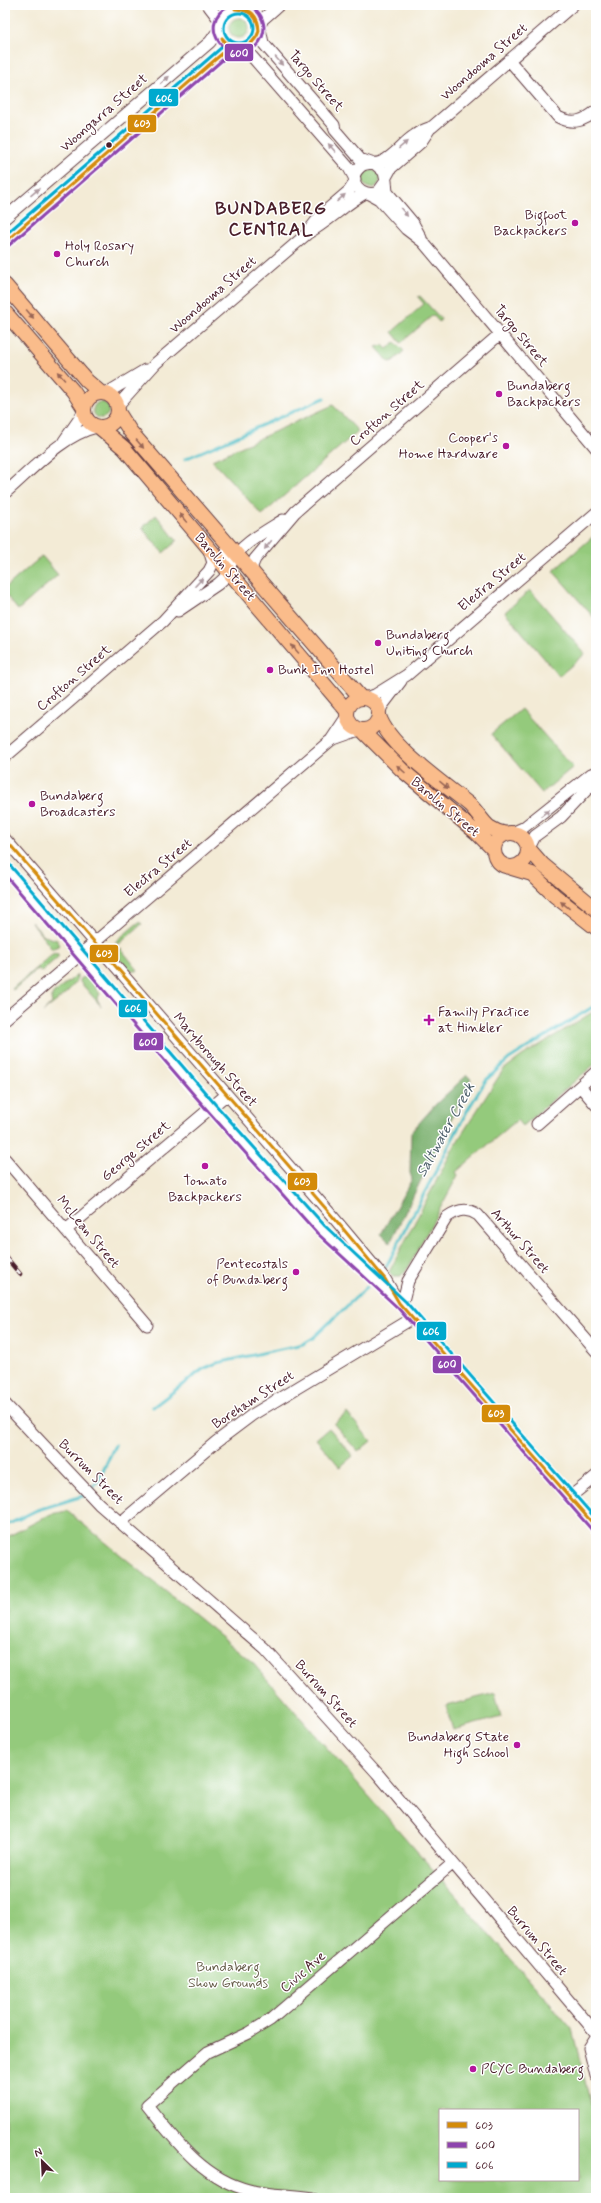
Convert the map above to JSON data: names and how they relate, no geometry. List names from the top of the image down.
{
  "streets": {
    "main road": ["Barolin Street"],
    "street": [
      "Woondooma Street",
      "Targo Street",
      "Woongarra Street",
      "Crofton Street",
      "Electra Street",
      "Maryborough Street",
      "George Street",
      "McLean Street",
      "Arthur Street",
      "Boreham Street",
      "Burrum Street",
      "Civic Ave"
    ]
  },
  "crossings": [
    ["Woondooma Street", "Targo Street"],
    ["Woondooma Street", "Barolin Street"],
    ["Targo Street", "Woongarra Street"],
    ["Targo Street", "Crofton Street"],
    ["Crofton Street", "Barolin Street"],
    ["Barolin Street", "Electra Street"],
    ["Electra Street", "Maryborough Street"],
    ["Maryborough Street", "George Street"],
    ["Maryborough Street", "Arthur Street"],
    ["Maryborough Street", "Boreham Street"],
    ["George Street", "McLean Street"],
    ["Boreham Street", "Burrum Street"],
    ["Burrum Street", "Civic Ave"]
  ],
  "districts": ["BUNDABERG CENTRAL"],
  "water": ["Saltwater Creek"],
  "parks": ["Bundaberg Show Grounds"],
  "places": {
    "other": [
      "Bigfoot Backpackers",
      "Holy Rosary Church",
      "Bundaberg Backpackers",
      "Cooper's Home Hardware",
      "Bundaberg Uniting Church",
      "Bunk Inn Hostel",
      "Bundaberg Broadcasters",
      "Tomato Backpackers",
      "Pentecostals of Bundaberg",
      "Bundaberg State High School",
      "PCYC Bundaberg"
    ],
    "health": ["Family Practice at Hinkler"]
  },
  "lines": ["transit line 600", "transit line 603", "transit line 606"],
  "legend": ["603", "600", "606"],
  "north": "top left"
}
